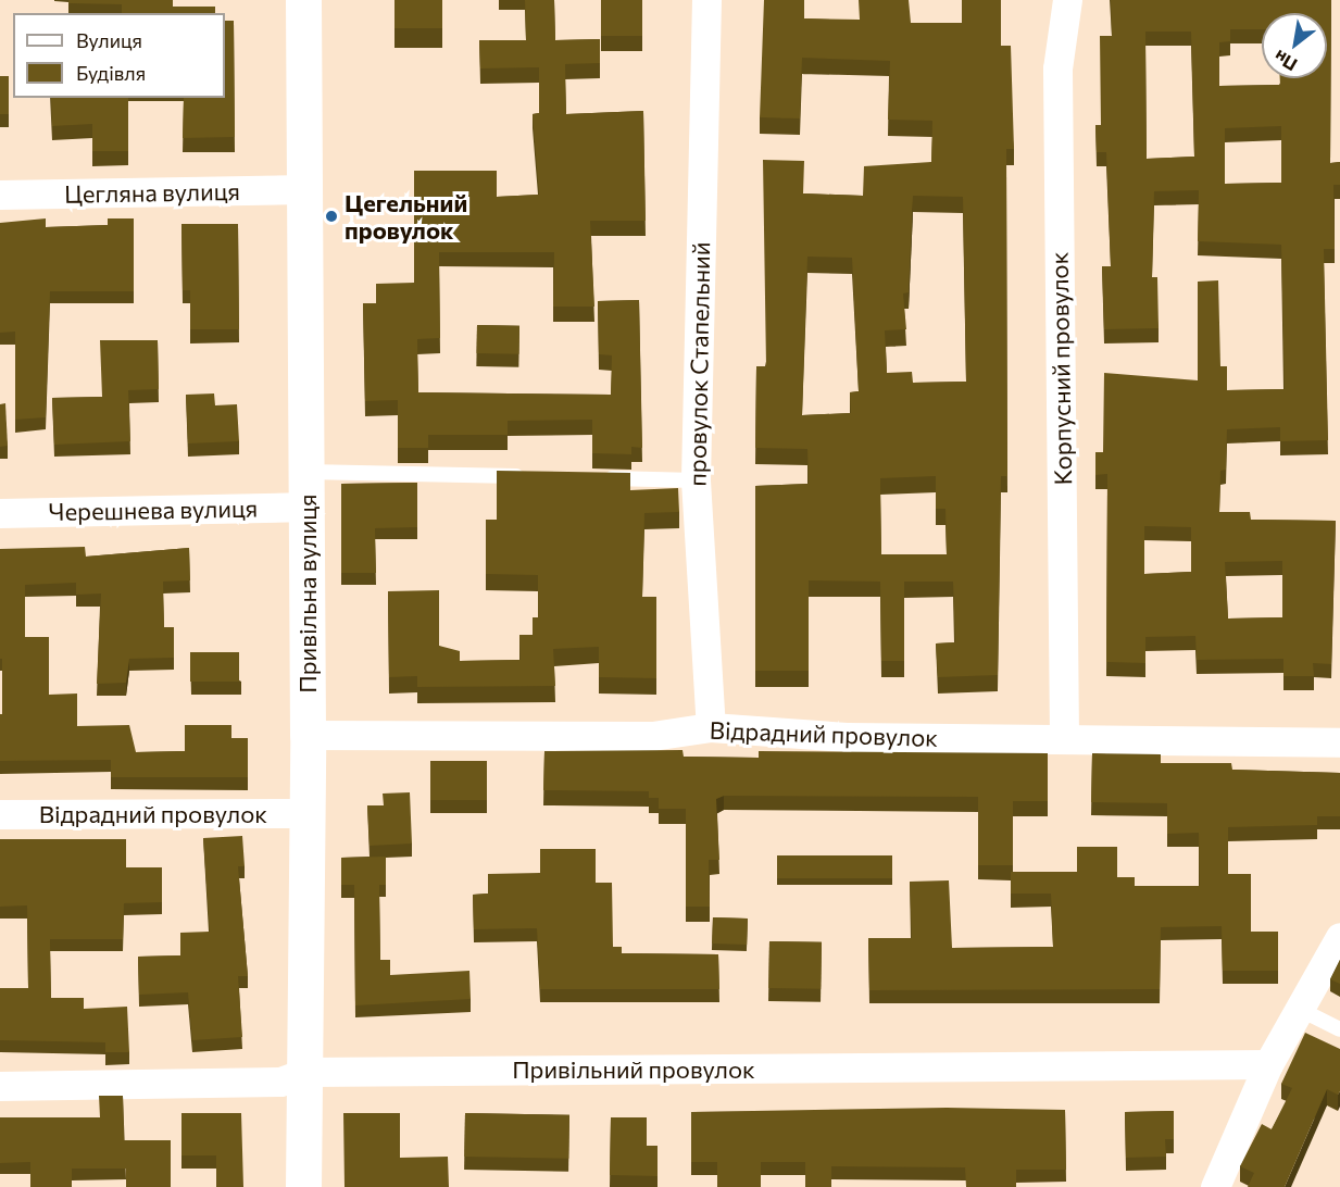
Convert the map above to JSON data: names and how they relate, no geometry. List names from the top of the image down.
{
  "streets": {
    "street": [
      "Цегляна вулиця",
      "провулок Стапельний",
      "Корпусний провулок",
      "Черешнева вулиця",
      "Привільна вулиця",
      "Відрадний провулок",
      "Привільний провулок"
    ]
  },
  "crossings": [
    ["Цегляна вулиця", "Привільна вулиця"],
    ["провулок Стапельний", "Відрадний провулок"],
    ["Корпусний провулок", "Відрадний провулок"],
    ["Черешнева вулиця", "Привільна вулиця"],
    ["Привільна вулиця", "Відрадний провулок"],
    ["Привільна вулиця", "Привільний провулок"]
  ],
  "places": ["Цегельний провулок"],
  "legend": ["Вулиця", "Будівля"],
  "north": "bottom left"
}
